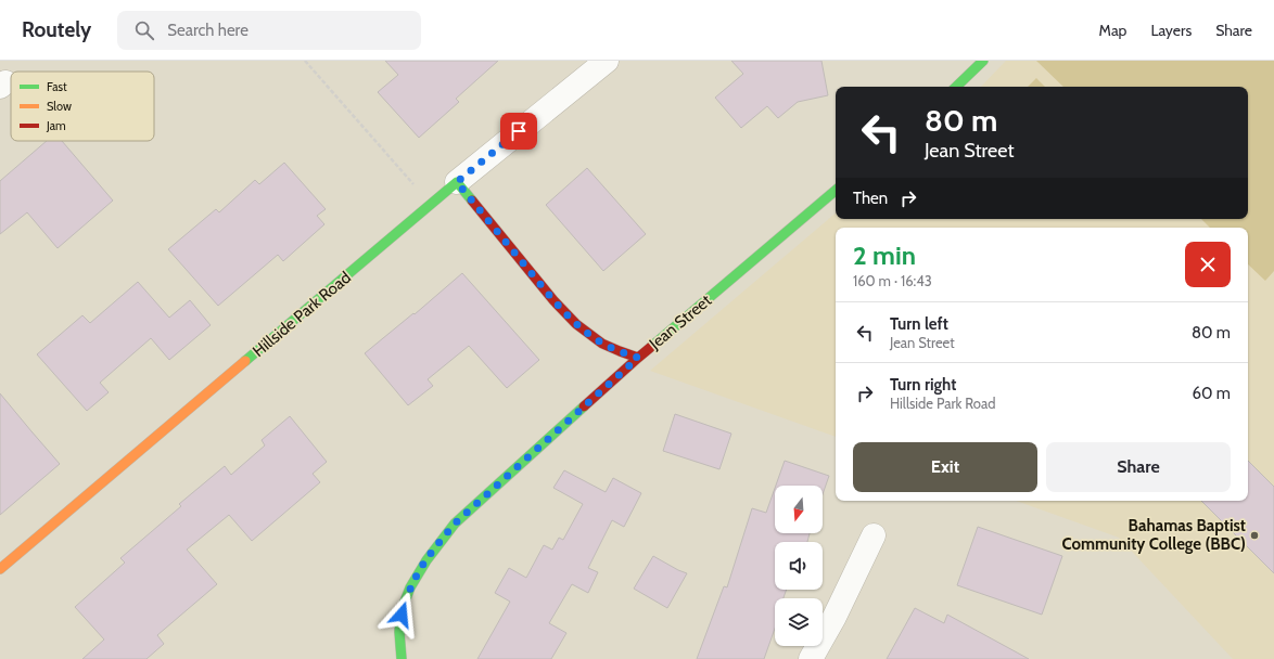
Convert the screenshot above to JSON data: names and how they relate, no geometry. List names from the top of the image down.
{
  "streets": {
    "street": ["Hillside Park Road", "Jean Street"]
  },
  "crossings": [
    ["Hillside Park Road", "Jean Street"]
  ],
  "places": ["Bahamas Baptist Community College (BBC)"],
  "legend": ["Fast", "Slow", "Jam"],
  "north": "bottom",
  "page": {
    "header": "Routely",
    "search": "Search here",
    "nav": ["Map", "Layers", "Share"],
    "turn": ["80 m", "Jean Street"],
    "then": "Then",
    "heading": ["2 min", "160 m · 16:43"],
    "list": [
      {
        "name": "Turn left",
        "note": "Jean Street",
        "value": "80 m"
      },
      {
        "name": "Turn right",
        "note": "Hillside Park Road",
        "value": "60 m"
      }
    ],
    "buttons": ["Exit", "Share"]
  }
}
